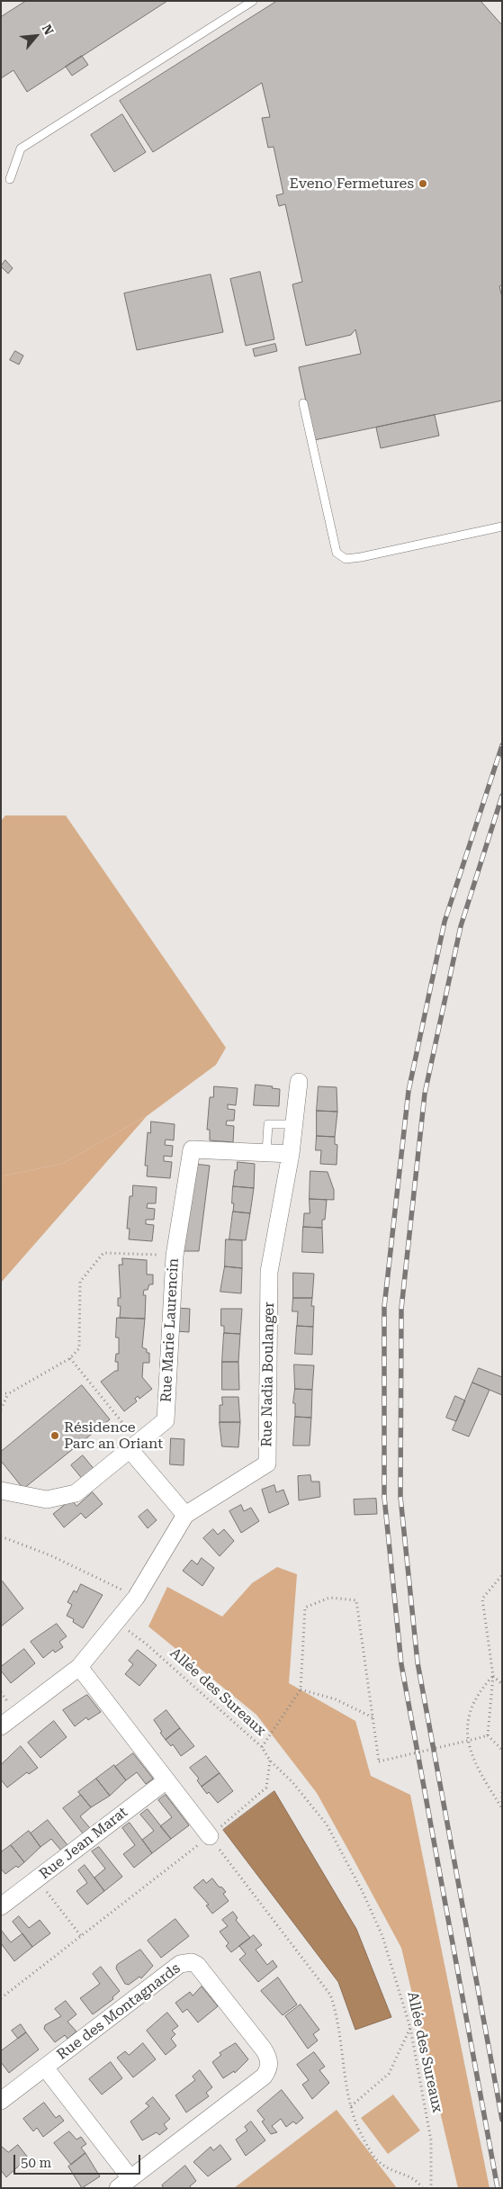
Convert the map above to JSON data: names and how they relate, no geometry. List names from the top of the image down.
{
  "streets": {
    "street": [
      "Rue Marie Laurencin",
      "Rue Nadia Boulanger",
      "Rue Jean Marat",
      "Rue des Montagnards"
    ],
    "path": ["Allée des Sureaux"]
  },
  "crossings": [
    ["Rue Marie Laurencin", "Rue Nadia Boulanger"],
    ["Rue Nadia Boulanger", "Allée des Sureaux"]
  ],
  "places": ["Eveno Fermetures", "Résidence Parc an Oriant"],
  "scale_bar": "50 m",
  "north": "top right"
}
